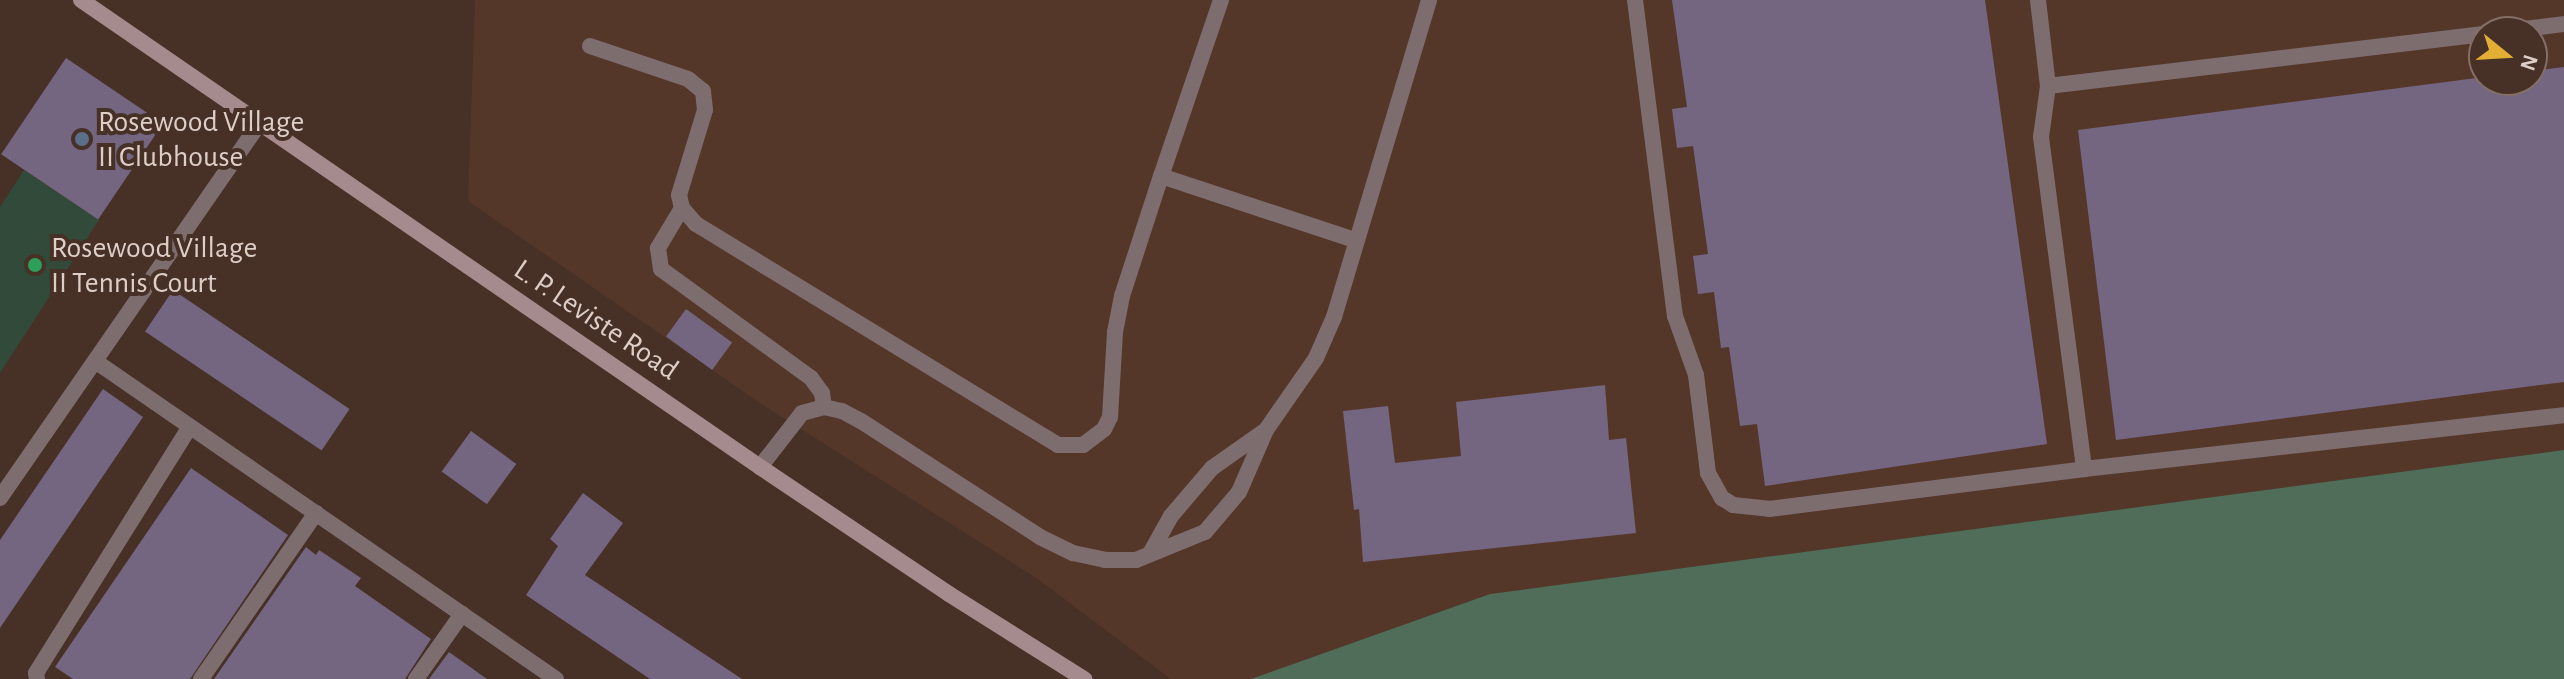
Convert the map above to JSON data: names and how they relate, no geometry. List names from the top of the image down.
{
  "streets": {
    "main road": ["L. P. Leviste Road"]
  },
  "places": ["Rosewood Village II Clubhouse", "Rosewood Village II Tennis Court"],
  "north": "right"
}
